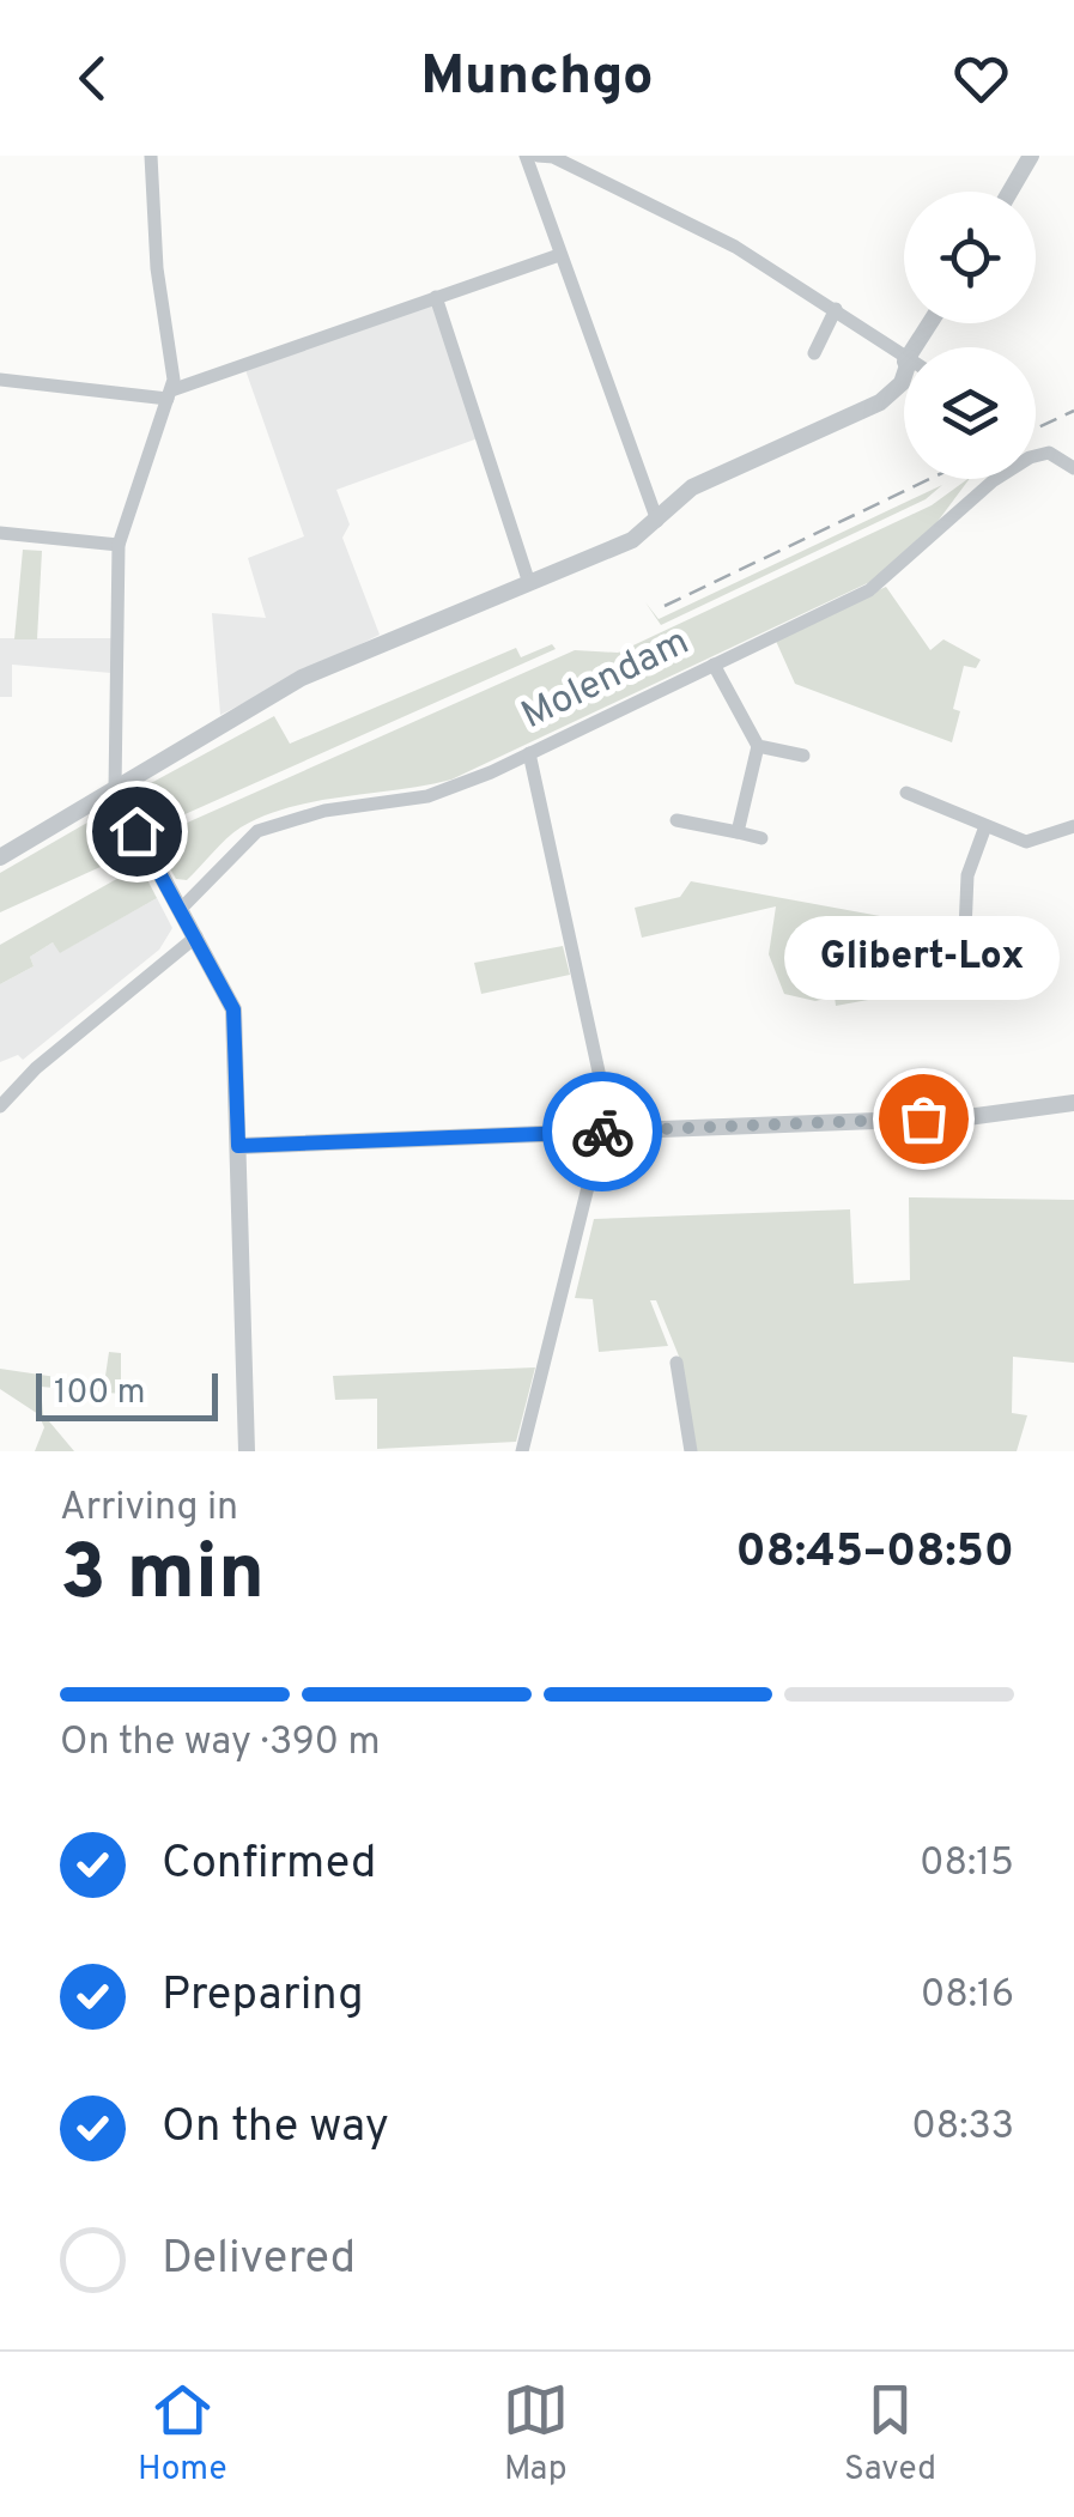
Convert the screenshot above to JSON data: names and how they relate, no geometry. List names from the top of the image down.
{
  "streets": {
    "street": ["Molendam"]
  },
  "places": ["Glibert-Lox"],
  "scale_bar": "100 m",
  "page": {
    "header": "Munchgo",
    "bubble": "Glibert-Lox",
    "scale": "100 m",
    "heading": ["3 min", "Arriving in", "08:45–08:50"],
    "bar": "On the way · 390 m",
    "list": [
      ["Confirmed", "08:15"],
      ["Preparing", "08:16"],
      ["On the way", "08:33"],
      "Delivered"
    ],
    "tabs": ["Home", "Map", "Saved"]
  }
}
